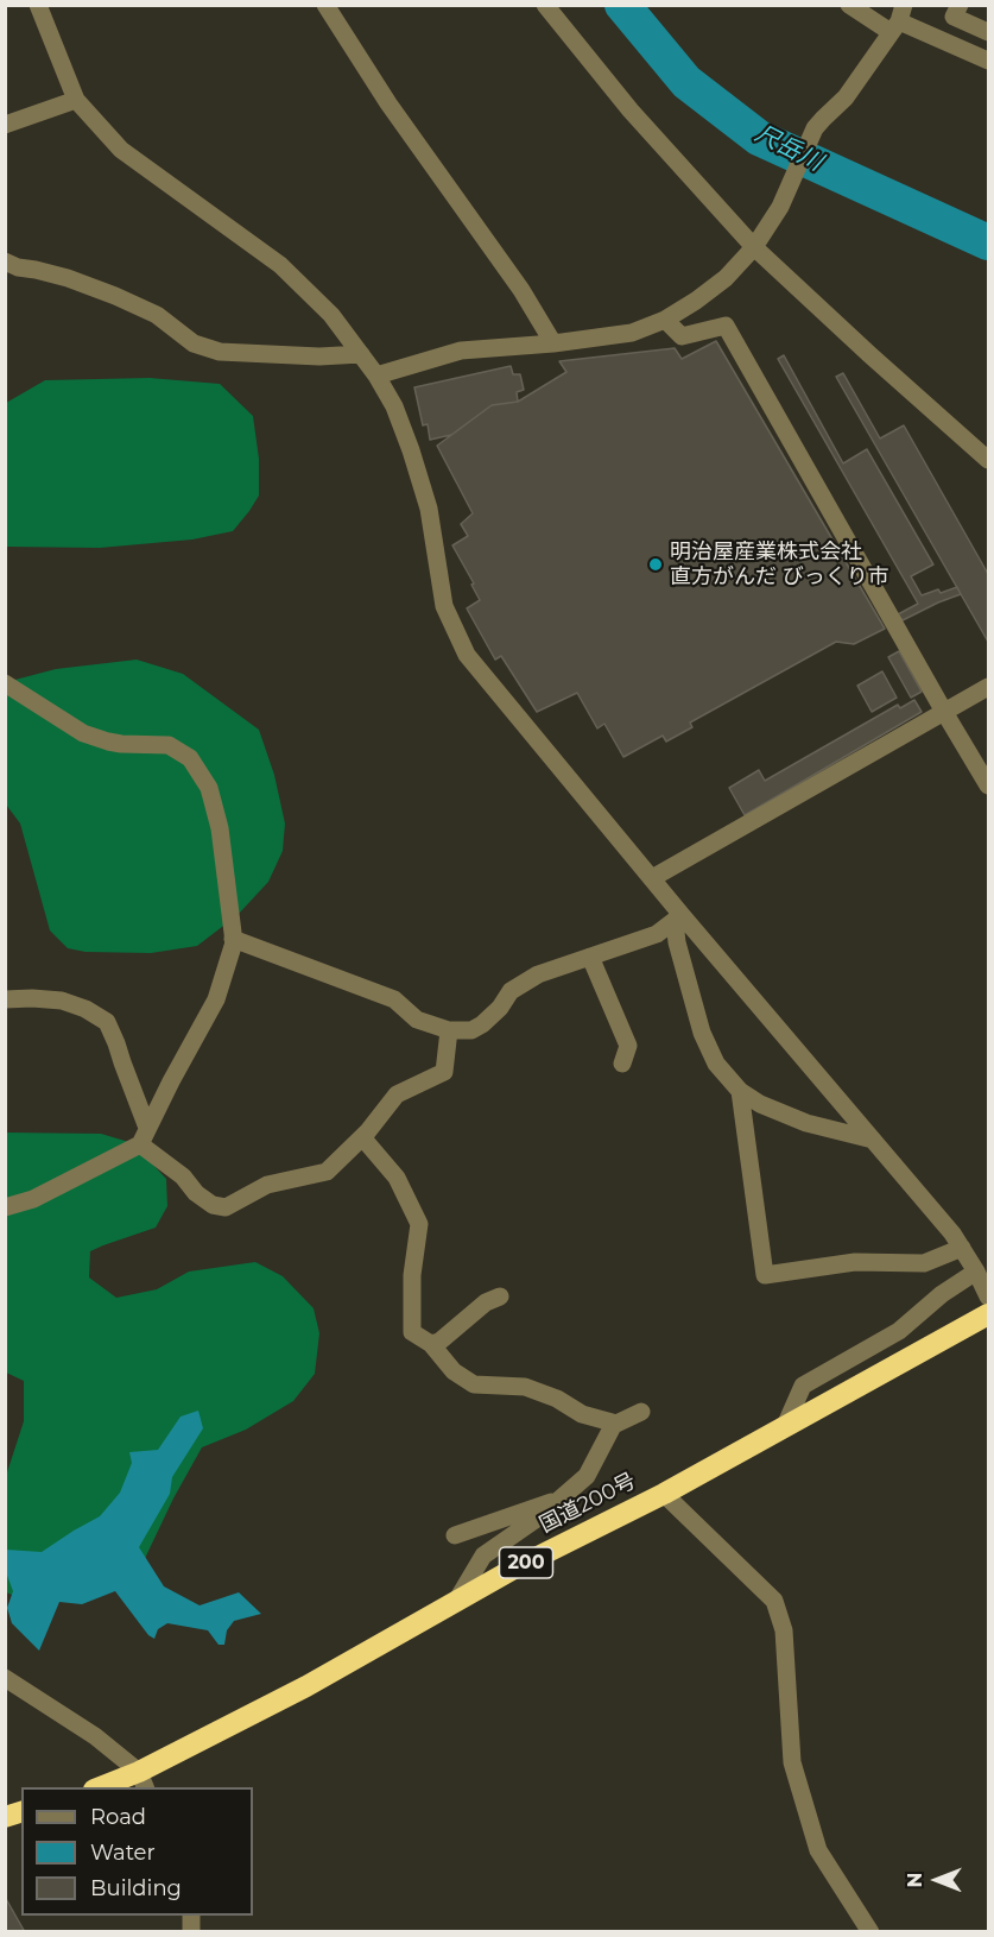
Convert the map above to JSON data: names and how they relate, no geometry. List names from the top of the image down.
{
  "streets": {
    "highway": ["国道200号", "200"]
  },
  "water": ["尺岳川"],
  "places": ["明治屋産業株式会社 直方がんだ びっくり市"],
  "legend": ["Road", "Water", "Building"],
  "north": "left"
}
